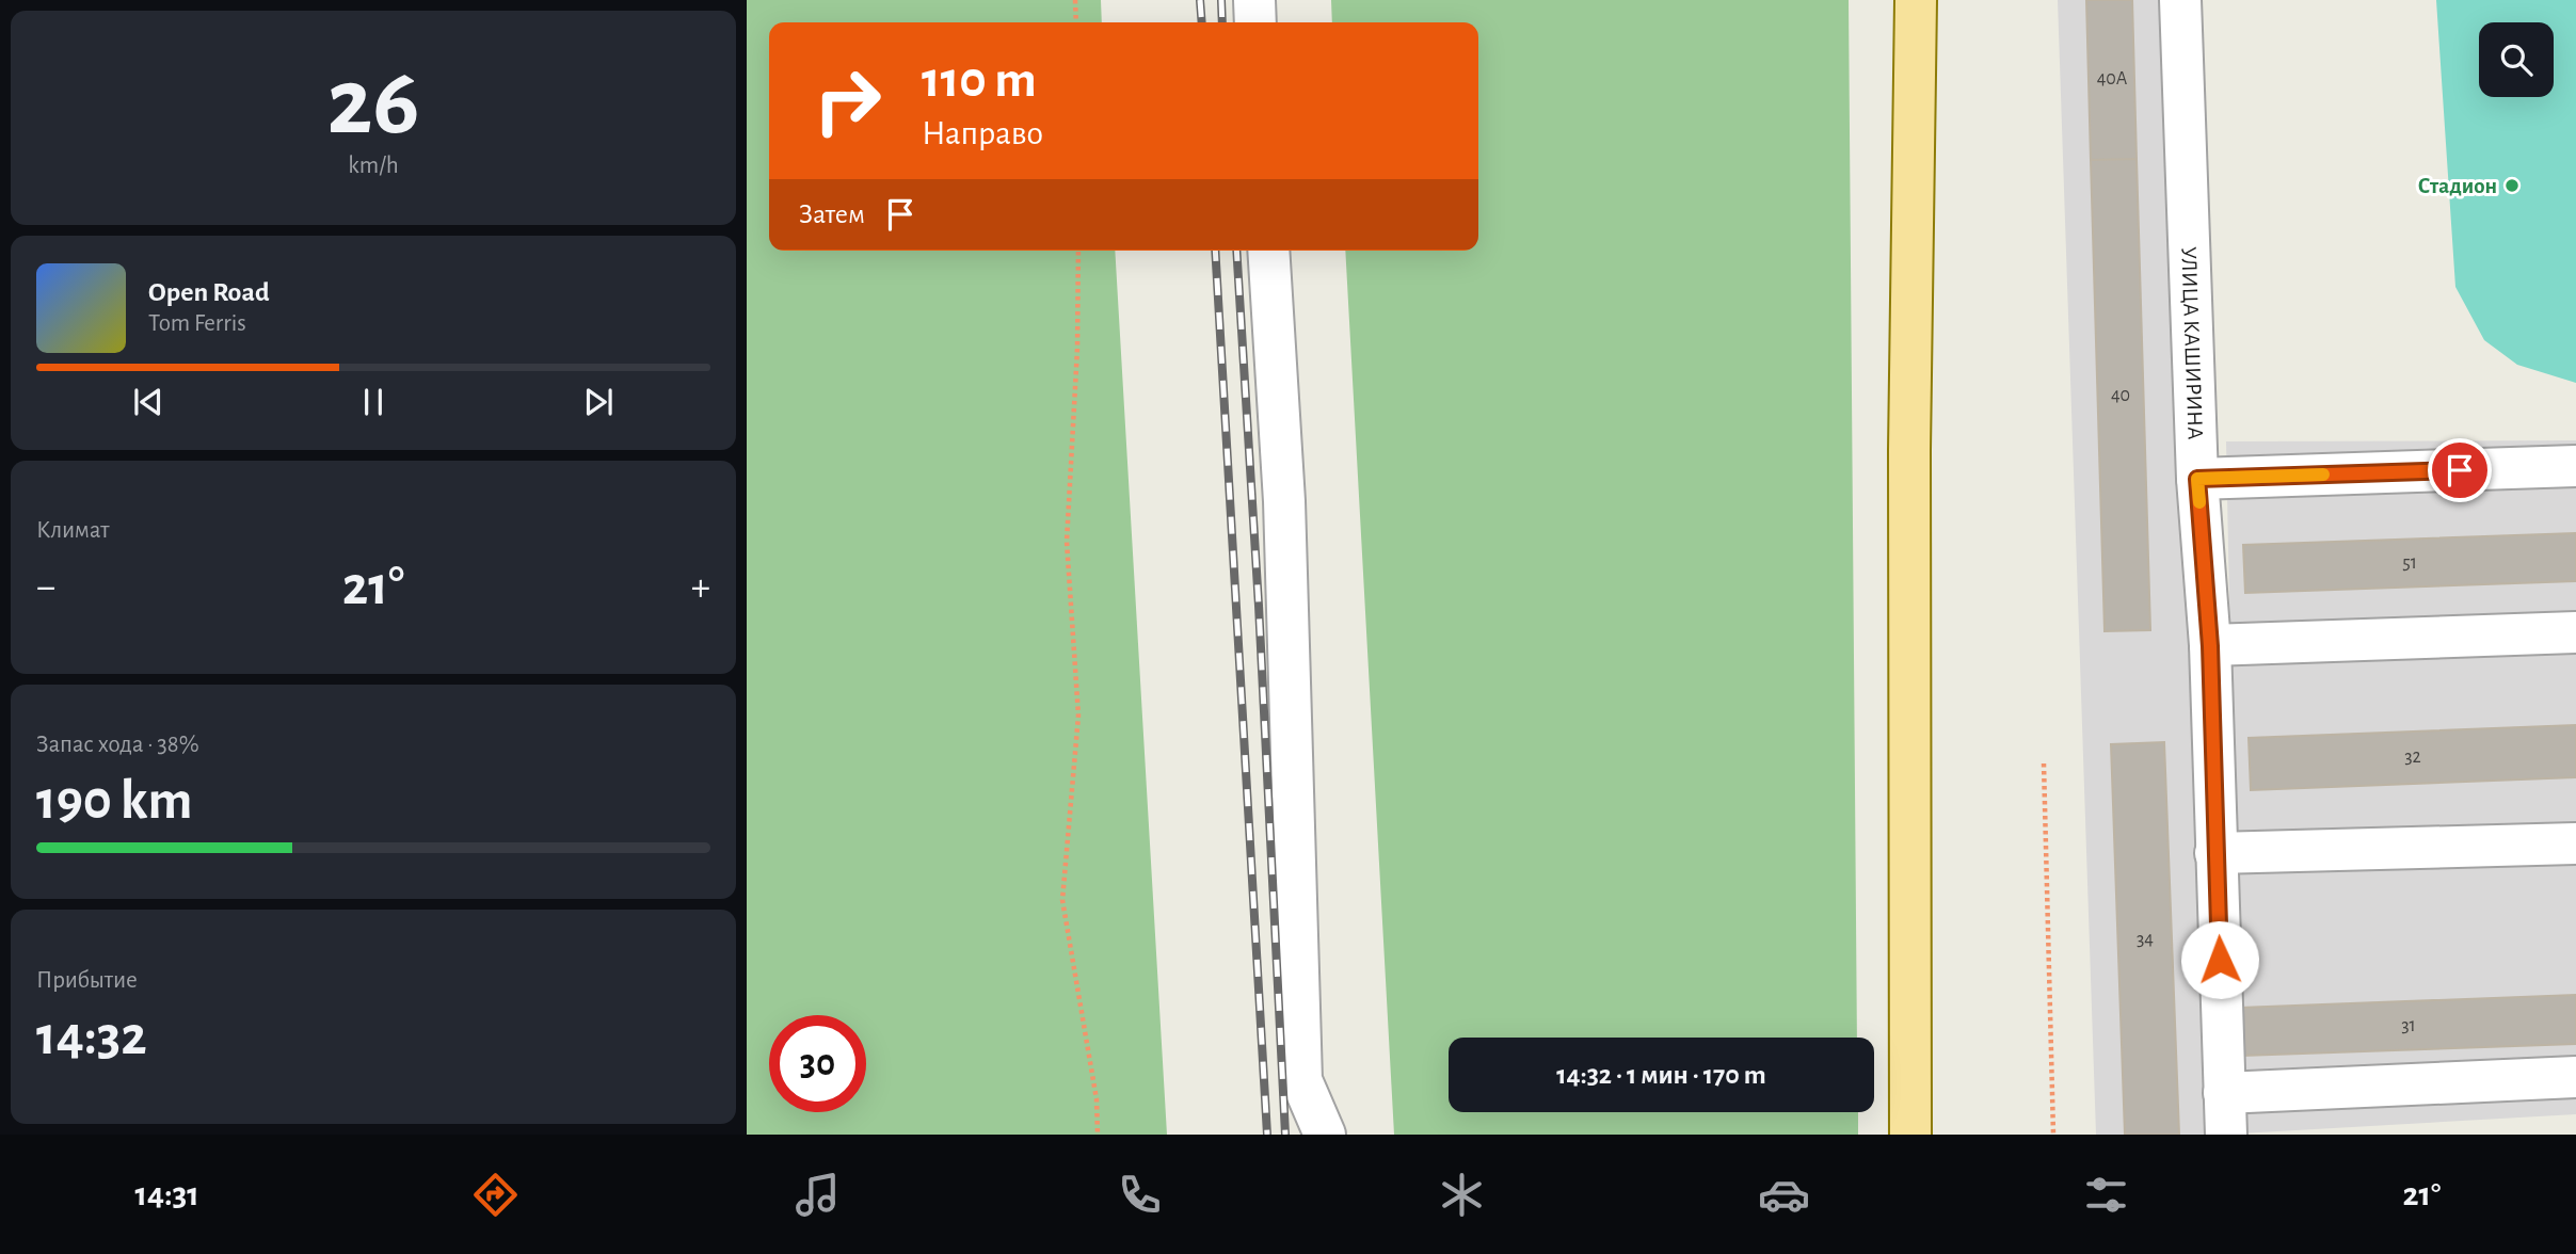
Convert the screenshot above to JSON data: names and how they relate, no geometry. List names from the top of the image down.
{
  "streets": {
    "street": ["УЛИЦА КАШИРИНА"]
  },
  "places": ["Стадион"],
  "house_numbers": [
    "40А",
    "40",
    "51",
    "32",
    "34",
    "31"
  ],
  "page": {
    "tile": [
      ["26", "km/h"],
      "Климат",
      ["Запас хода · 38%", "190 km"],
      ["Прибытие", "14:32"]
    ],
    "turn": ["110 m", "Направо"],
    "then": "Затем",
    "song": ["Open Road", "Tom Ferris"],
    "heat": ["−", "21°", "+"],
    "limit": "30",
    "trip": "14:32 · 1 мин · 170 m",
    "tabs": ["14:31", "21°"]
  }
}
